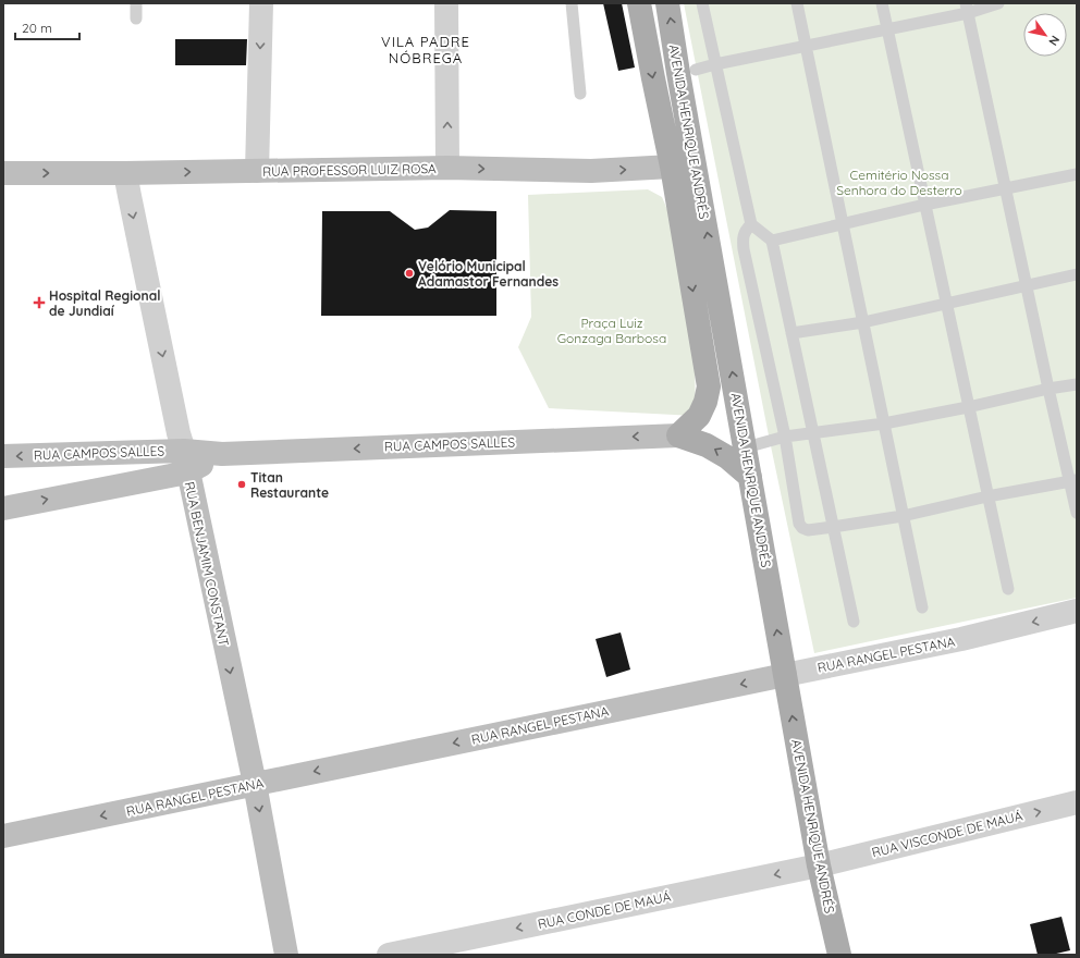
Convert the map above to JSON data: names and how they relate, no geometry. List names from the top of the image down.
{
  "streets": {
    "main road": [
      "AVENIDA HENRIQUE ANDRÉS",
      "RUA PROFESSOR LUIZ ROSA",
      "RUA CAMPOS SALLES",
      "RUA BENJAMIM CONSTANT",
      "RUA RANGEL PESTANA"
    ],
    "street": ["RUA VISCONDE DE MAUÁ", "RUA CONDE DE MAUÁ"]
  },
  "crossings": [
    ["AVENIDA HENRIQUE ANDRÉS", "RUA PROFESSOR LUIZ ROSA"],
    ["AVENIDA HENRIQUE ANDRÉS", "RUA CAMPOS SALLES"],
    ["AVENIDA HENRIQUE ANDRÉS", "RUA RANGEL PESTANA"],
    ["AVENIDA HENRIQUE ANDRÉS", "RUA VISCONDE DE MAUÁ"],
    ["AVENIDA HENRIQUE ANDRÉS", "RUA CONDE DE MAUÁ"],
    ["RUA PROFESSOR LUIZ ROSA", "RUA BENJAMIM CONSTANT"],
    ["RUA CAMPOS SALLES", "RUA BENJAMIM CONSTANT"],
    ["RUA BENJAMIM CONSTANT", "RUA RANGEL PESTANA"],
    ["RUA VISCONDE DE MAUÁ", "RUA CONDE DE MAUÁ"]
  ],
  "one_way": [
    "RUA PROFESSOR LUIZ ROSA",
    "RUA CAMPOS SALLES",
    "RUA BENJAMIM CONSTANT",
    "RUA RANGEL PESTANA",
    "RUA VISCONDE DE MAUÁ",
    "RUA CONDE DE MAUÁ"
  ],
  "districts": ["VILA PADRE NÓBREGA"],
  "parks": ["Cemitério Nossa Senhora do Desterro", "Praça Luiz Gonzaga Barbosa"],
  "places": {
    "other": ["Velório Municipal Adamastor Fernandes", "Titan Restaurante"],
    "health": ["Hospital Regional de Jundiaí"]
  },
  "scale_bar": "20 m",
  "north": "bottom right"
}
